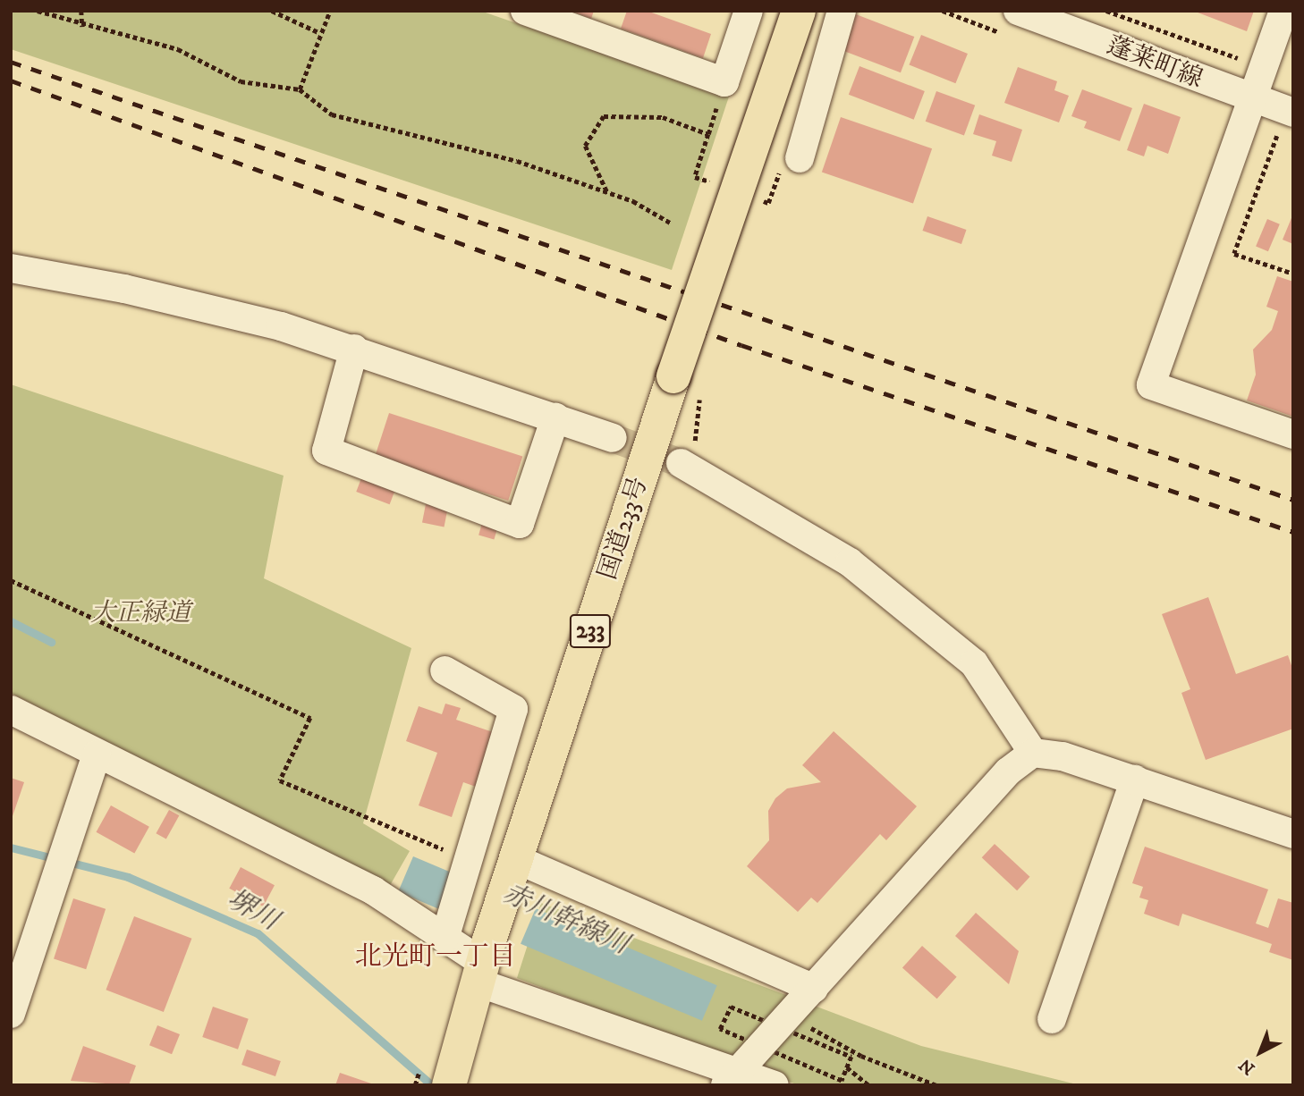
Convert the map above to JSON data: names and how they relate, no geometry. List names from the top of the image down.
{
  "streets": {
    "highway": ["国道233号", "233"],
    "street": ["蓬莱町線"]
  },
  "districts": ["北光町一丁目"],
  "water": ["堺川", "赤川幹線川"],
  "parks": ["大正緑道"],
  "north": "bottom left"
}
